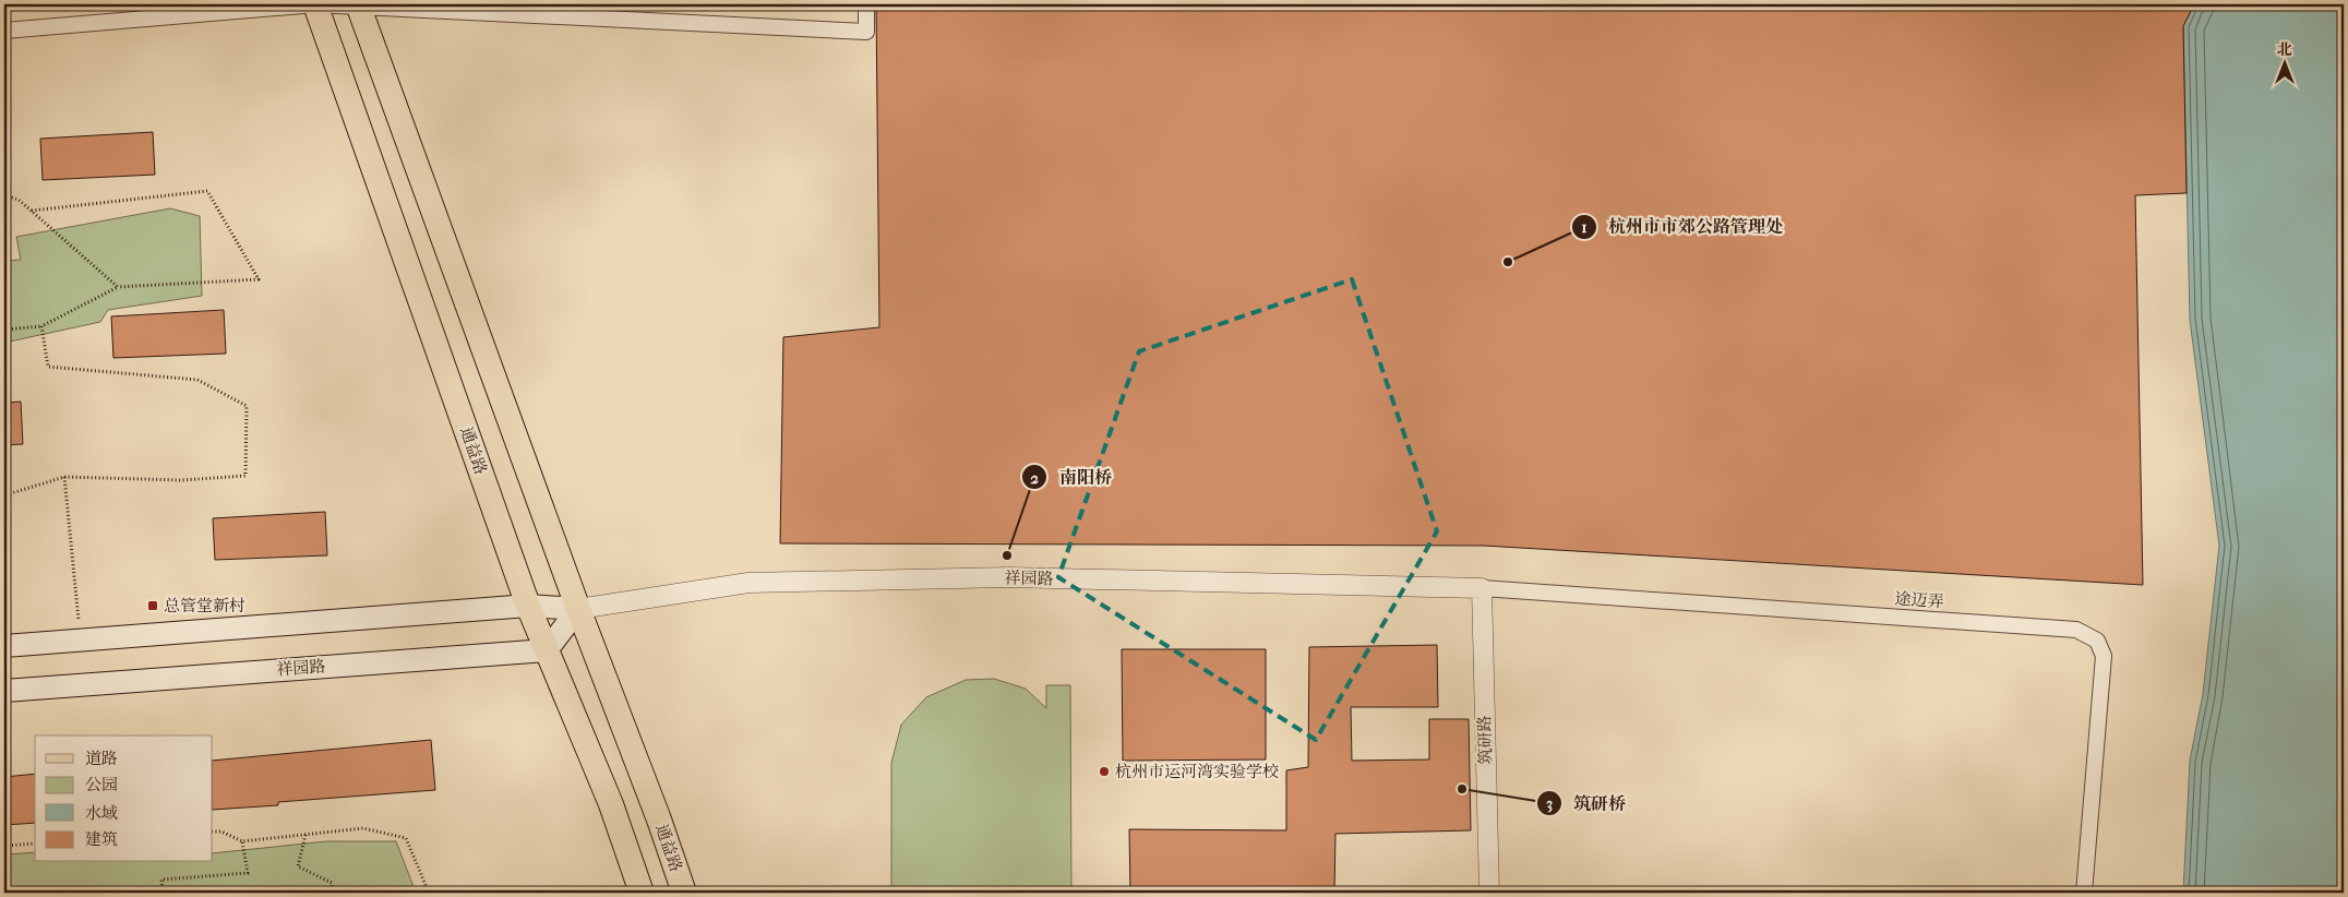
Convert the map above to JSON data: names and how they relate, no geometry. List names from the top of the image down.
{
  "streets": {
    "main road": ["通益路", "祥园路"],
    "street": ["途迈弄", "筑研路"]
  },
  "crossings": [
    ["通益路", "祥园路"],
    ["祥园路", "途迈弄"],
    ["祥园路", "筑研路"],
    ["途迈弄", "筑研路"]
  ],
  "places": {
    "other": [
      "杭州市市郊公路管理处",
      "南阳桥",
      "杭州市运河湾实验学校",
      "筑研桥"
    ],
    "transit": ["总管堂新村"]
  },
  "legend": [
    "道路",
    "公园",
    "水域",
    "建筑"
  ],
  "north": "top"
}
